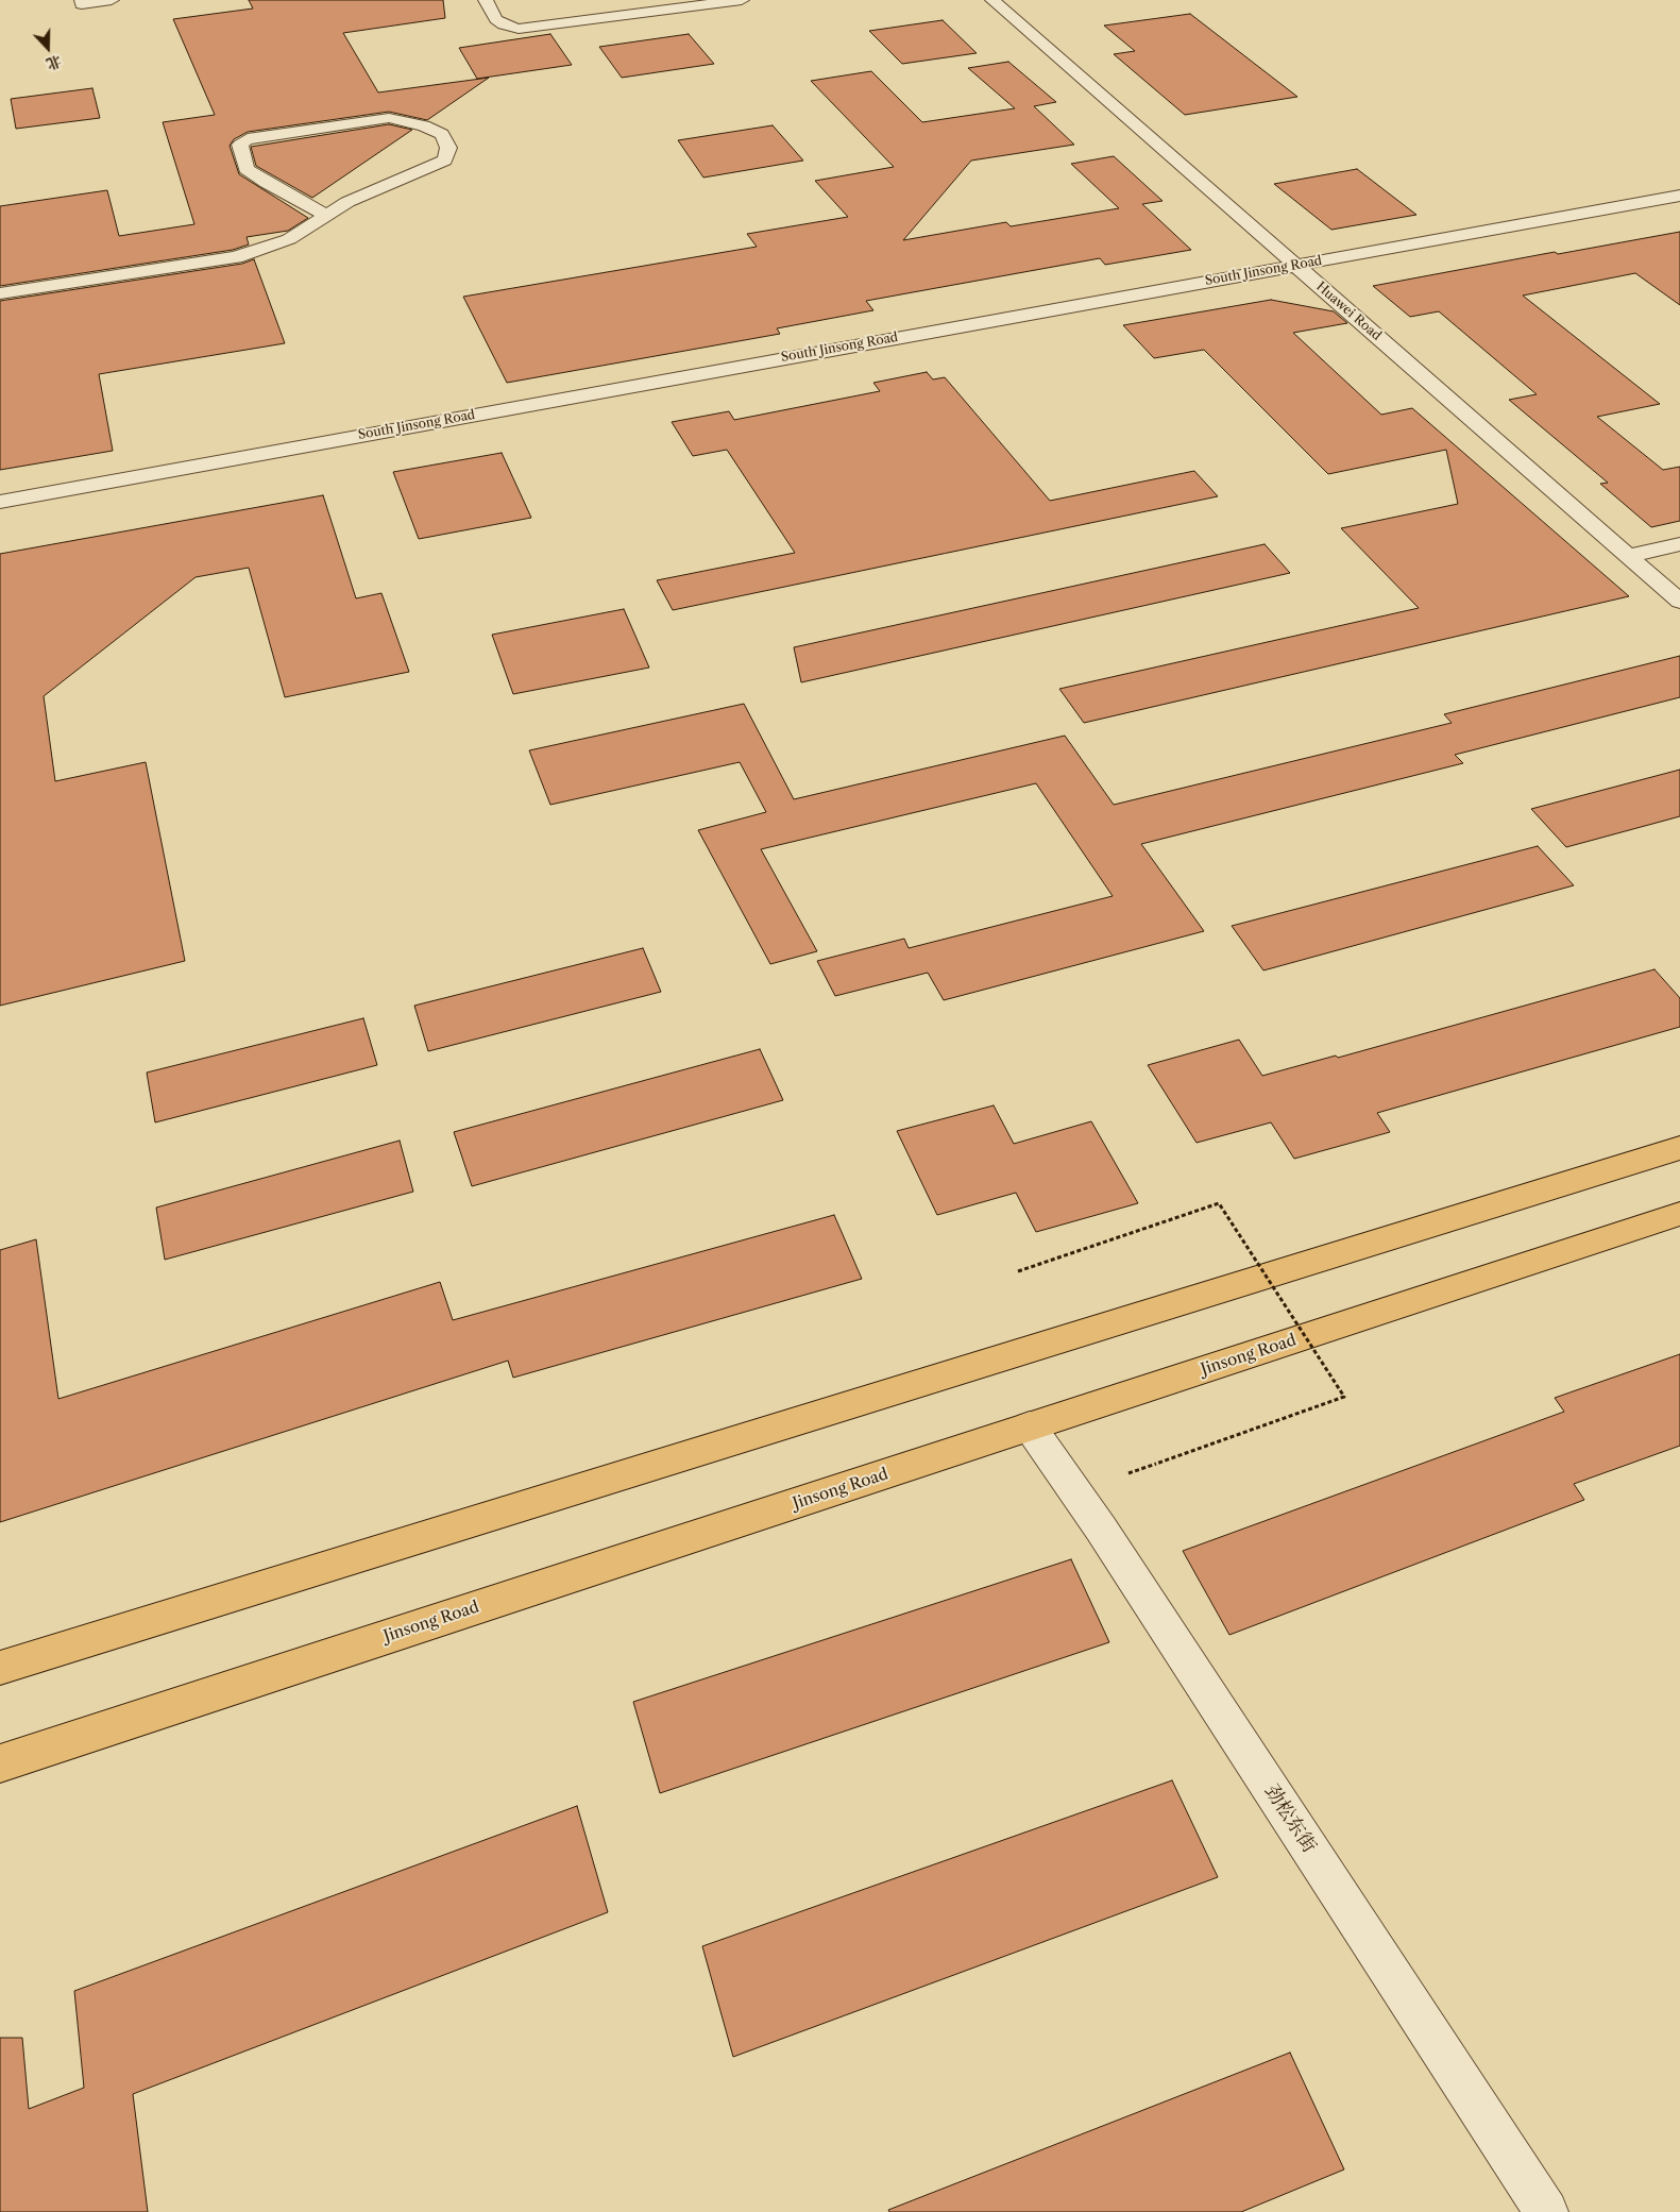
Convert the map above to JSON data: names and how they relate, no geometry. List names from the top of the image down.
{
  "streets": {
    "main road": ["Jinsong Road"],
    "street": ["South Jinsong Road", "Huawei Road", "劲松东街"]
  },
  "crossings": [
    ["South Jinsong Road", "Huawei Road"],
    ["Jinsong Road", "劲松东街"]
  ],
  "north": "bottom"
}
